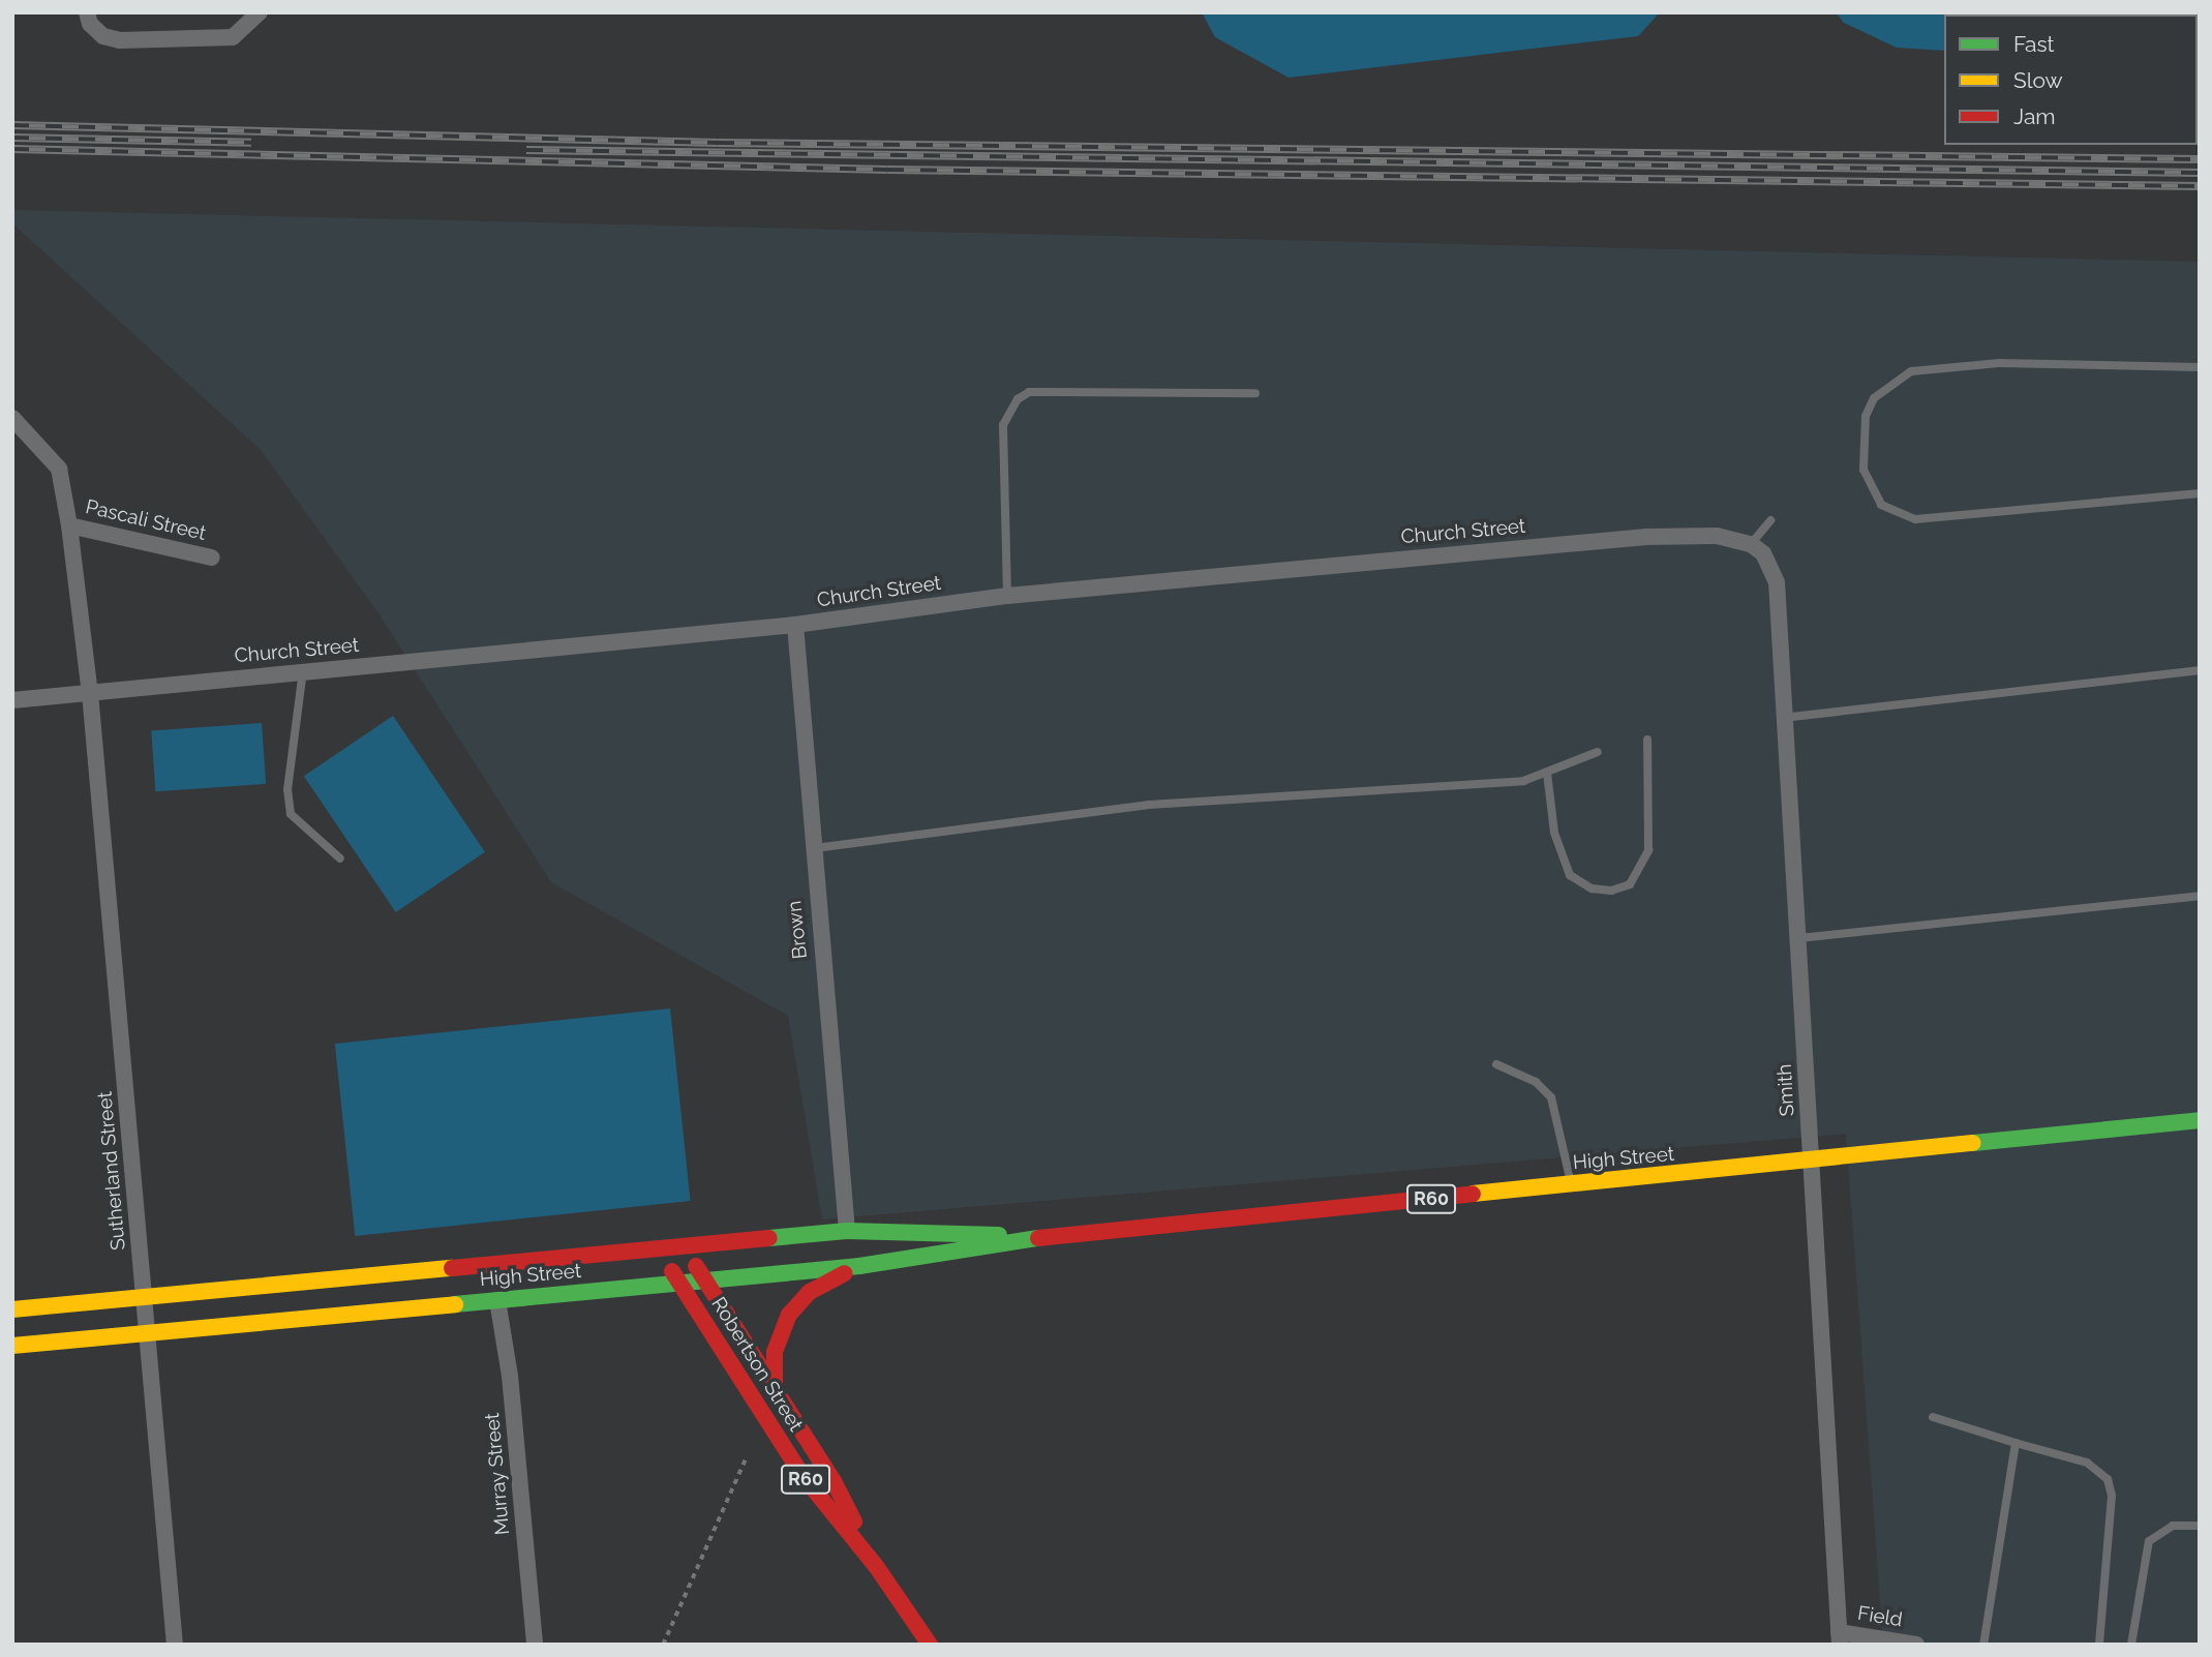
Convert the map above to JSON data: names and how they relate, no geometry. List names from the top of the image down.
{
  "streets": {
    "main road": ["High Street", "R60", "Robertson Street"],
    "street": [
      "Pascali Street",
      "Church Street",
      "Brown",
      "Smith",
      "Sutherland Street",
      "Murray Street",
      "Field"
    ]
  },
  "crossings": [
    ["Pascali Street", "Sutherland Street"],
    ["Church Street", "Brown"],
    ["Church Street", "Smith"],
    ["Church Street", "Sutherland Street"],
    ["Brown", "High Street"],
    ["Smith", "High Street"],
    ["Smith", "Field"],
    ["High Street", "Sutherland Street"],
    ["High Street", "Robertson Street"],
    ["High Street", "Murray Street"]
  ],
  "legend": ["Fast", "Slow", "Jam"]
}
